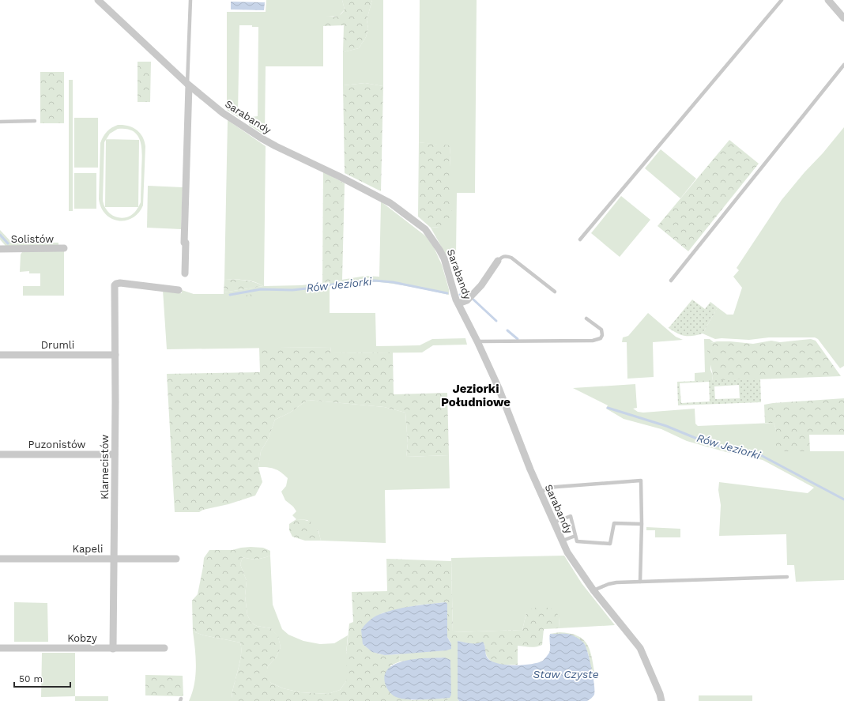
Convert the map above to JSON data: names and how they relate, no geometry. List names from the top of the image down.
{
  "streets": {
    "street": [
      "Sarabandy",
      "Solistów",
      "Drumli",
      "Puzonistów",
      "Klarnecistów",
      "Kapeli",
      "Kobzy"
    ]
  },
  "crossings": [
    ["Drumli", "Klarnecistów"],
    ["Puzonistów", "Klarnecistów"],
    ["Klarnecistów", "Kapeli"],
    ["Klarnecistów", "Kobzy"]
  ],
  "districts": ["Jeziorki Południowe"],
  "water": ["Rów Jeziorki", "Staw Czyste"],
  "scale_bar": "50 m"
}
